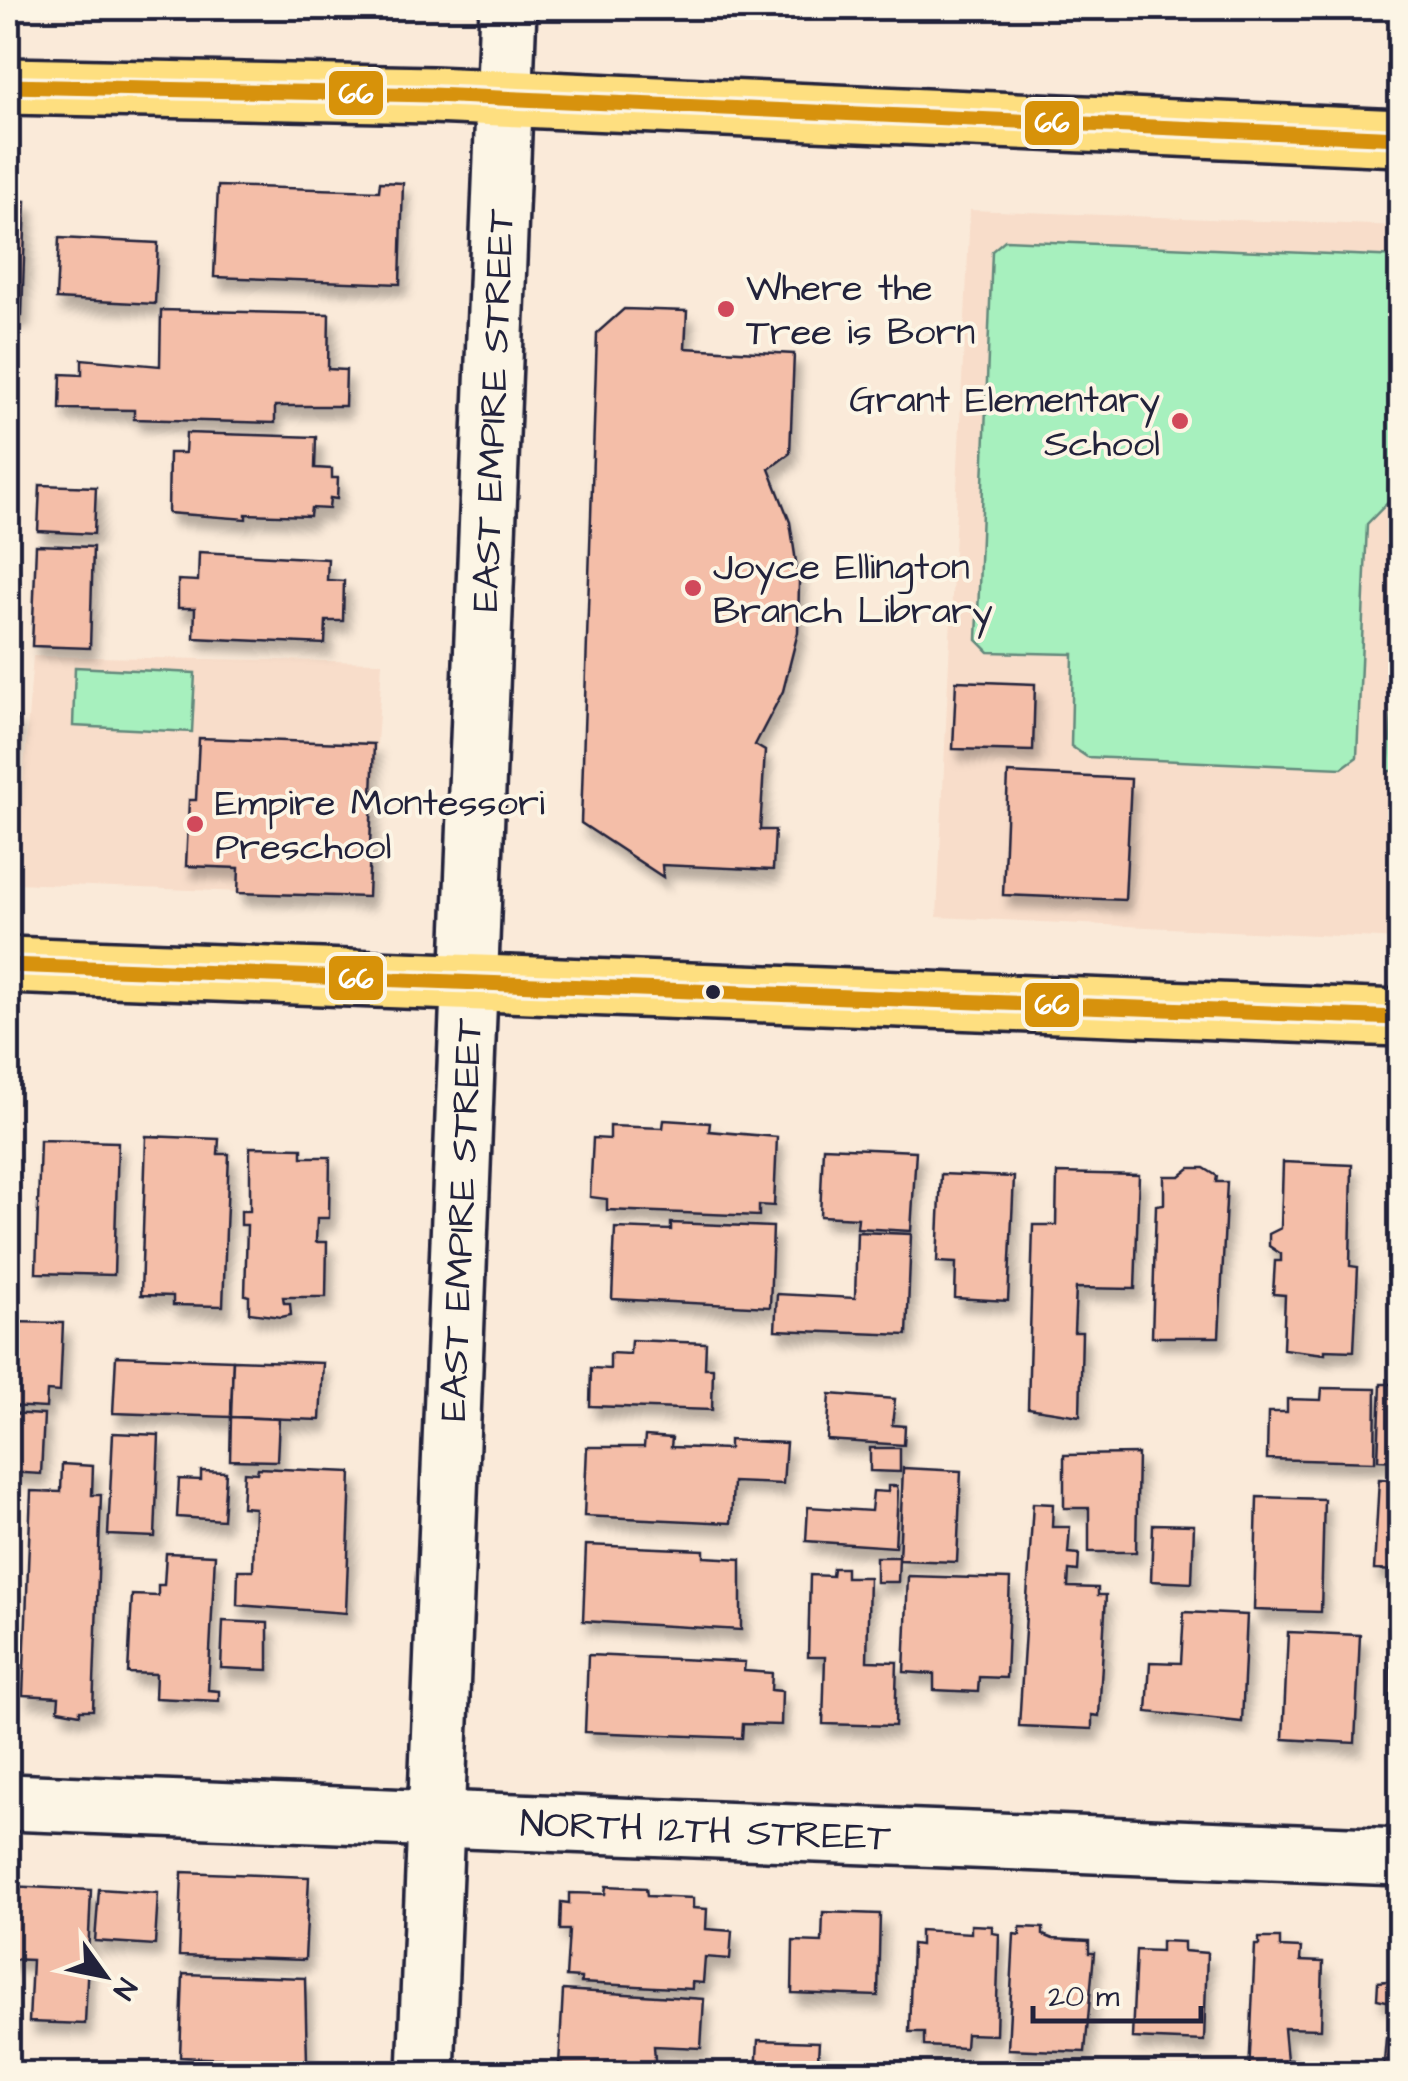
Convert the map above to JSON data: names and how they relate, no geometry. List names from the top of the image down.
{
  "streets": {
    "street": ["EAST EMPIRE STREET", "NORTH 12TH STREET"]
  },
  "crossings": [
    ["EAST EMPIRE STREET", "NORTH 12TH STREET"]
  ],
  "places": [
    "Where the Tree is Born",
    "Grant Elementary School",
    "Joyce Ellington Branch Library",
    "Empire Montessori Preschool"
  ],
  "lines": ["transit line 66"],
  "scale_bar": "20 m",
  "north": "bottom right"
}
